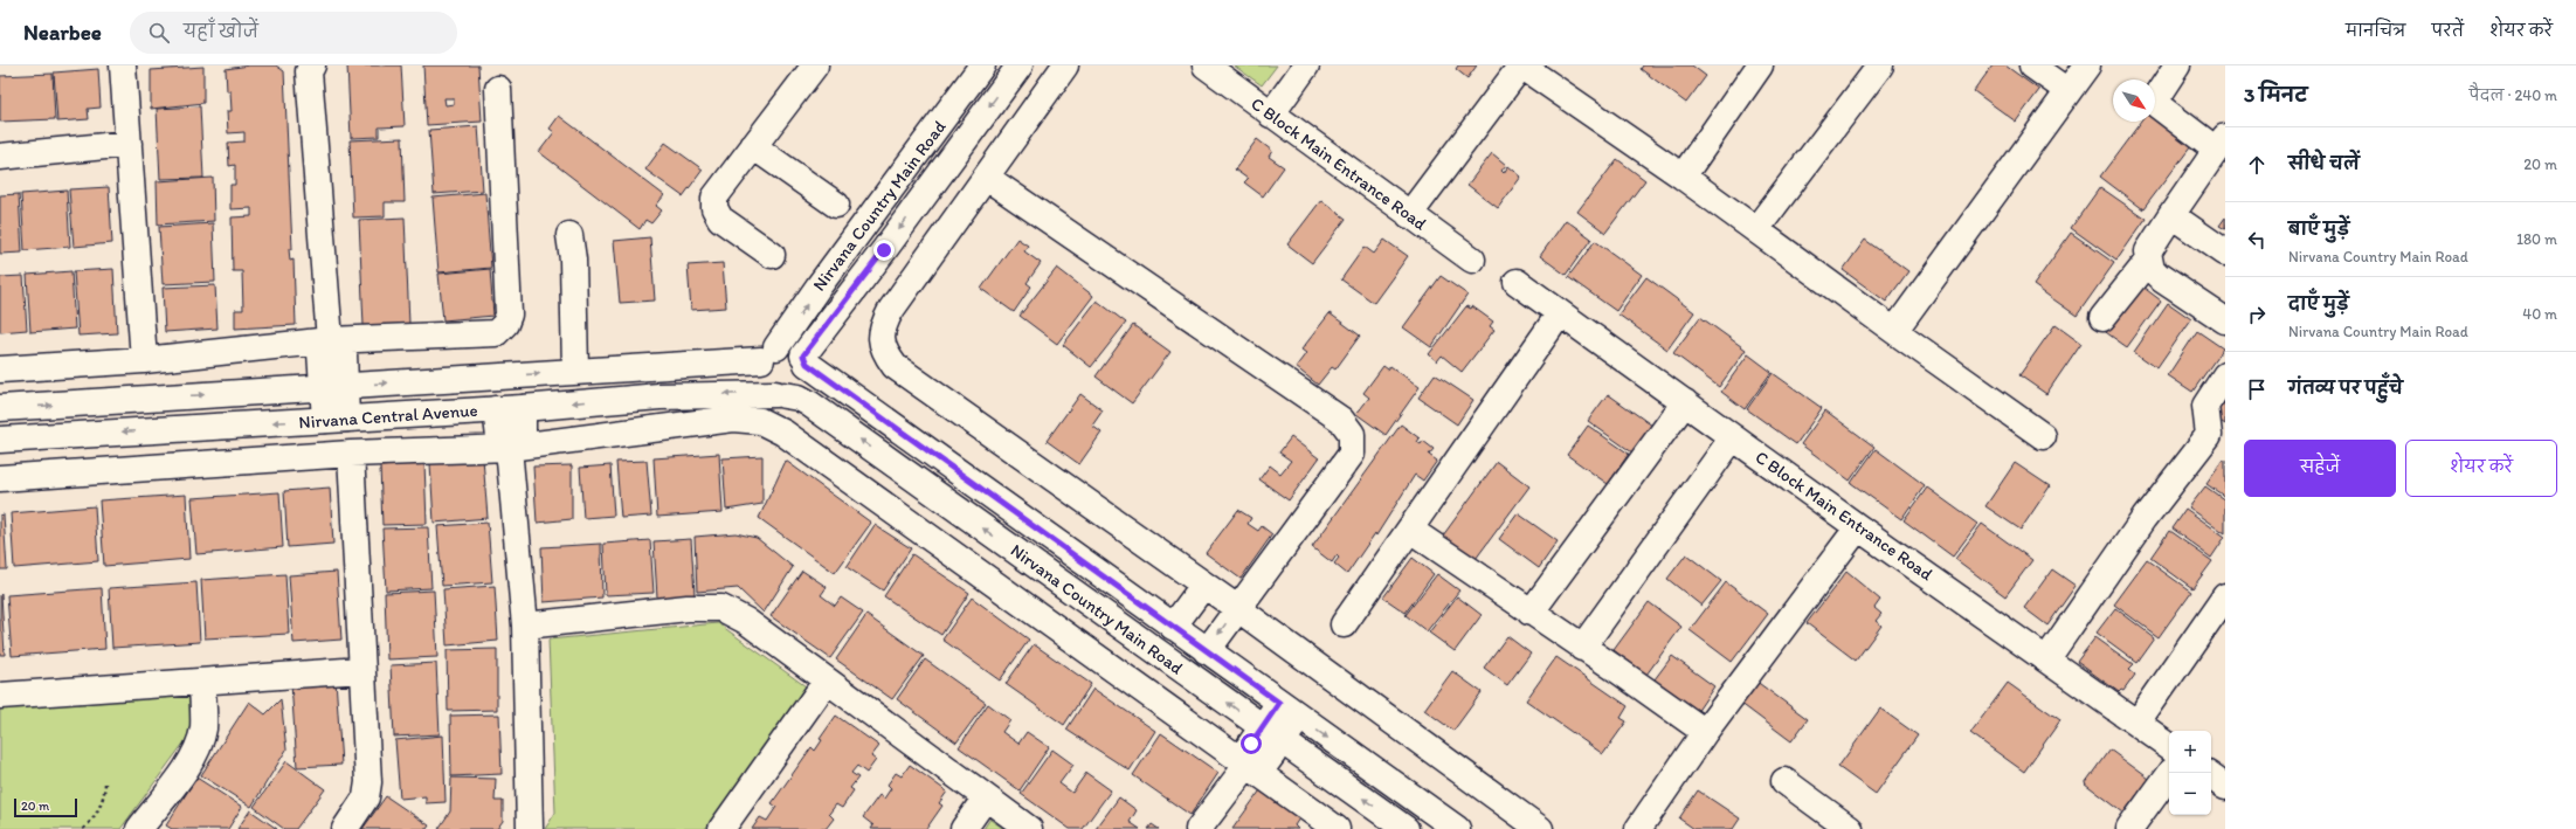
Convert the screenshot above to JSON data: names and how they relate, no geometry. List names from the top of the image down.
{
  "streets": {
    "street": ["C Block Main Entrance Road", "Nirvana Country Main Road", "Nirvana Central Avenue"]
  },
  "crossings": [
    ["Nirvana Country Main Road", "Nirvana Central Avenue"]
  ],
  "scale_bar": "20 m",
  "north": "bottom right",
  "page": {
    "header": "Nearbee",
    "search": "यहाँ खोजें",
    "nav": ["मानचित्र", "परतें", "शेयर करें"],
    "heading": ["3 मिनट", "पैदल · 240 m"],
    "list": [
      ["सीधे चलें", "20 m"],
      ["बाएँ मुड़ें", "Nirvana Country Main Road", "180 m"],
      ["दाएँ मुड़ें", "Nirvana Country Main Road", "40 m"],
      "गंतव्य पर पहुँचे"
    ],
    "buttons": ["सहेजें", "शेयर करें"],
    "map_buttons": ["+", "−"],
    "scale": "20 m"
  }
}
